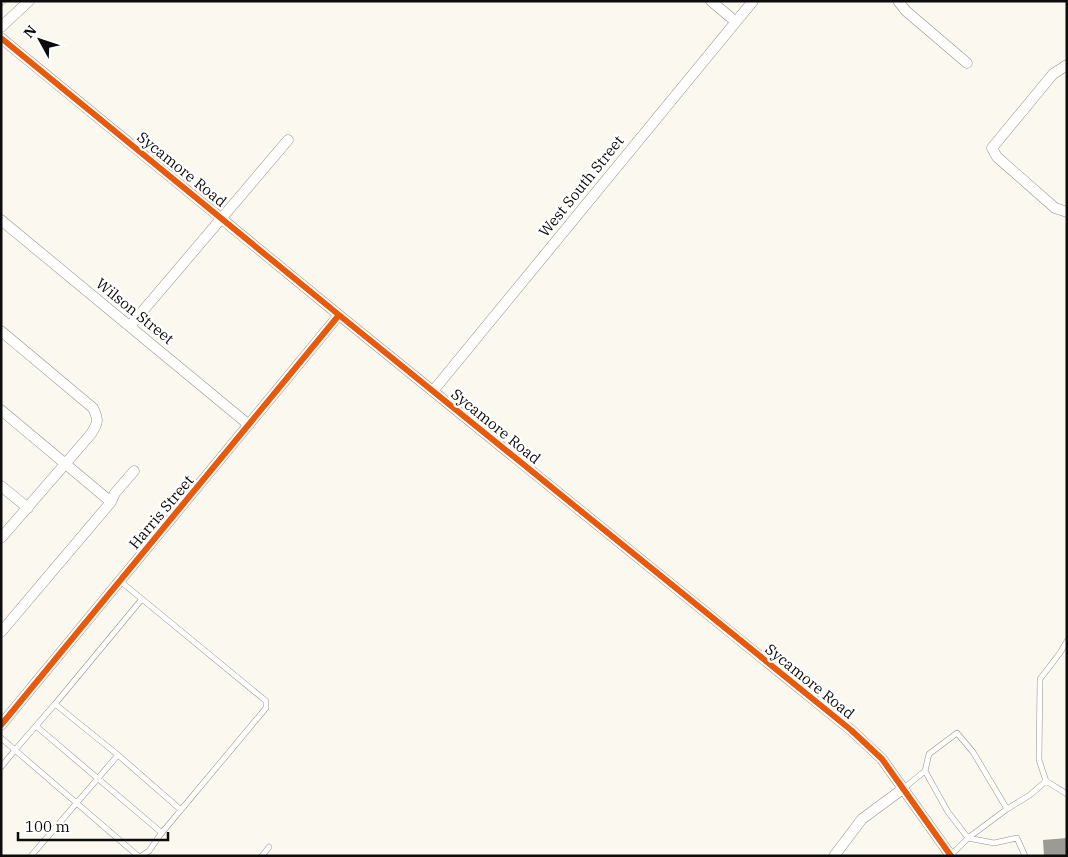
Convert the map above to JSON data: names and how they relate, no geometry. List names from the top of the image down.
{
  "streets": {
    "street": [
      "Sycamore Road",
      "West South Street",
      "Wilson Street",
      "Harris Street"
    ]
  },
  "crossings": [
    ["Sycamore Road", "West South Street"],
    ["Sycamore Road", "Harris Street"],
    ["Wilson Street", "Harris Street"]
  ],
  "scale_bar": "100 m",
  "north": "top left"
}
